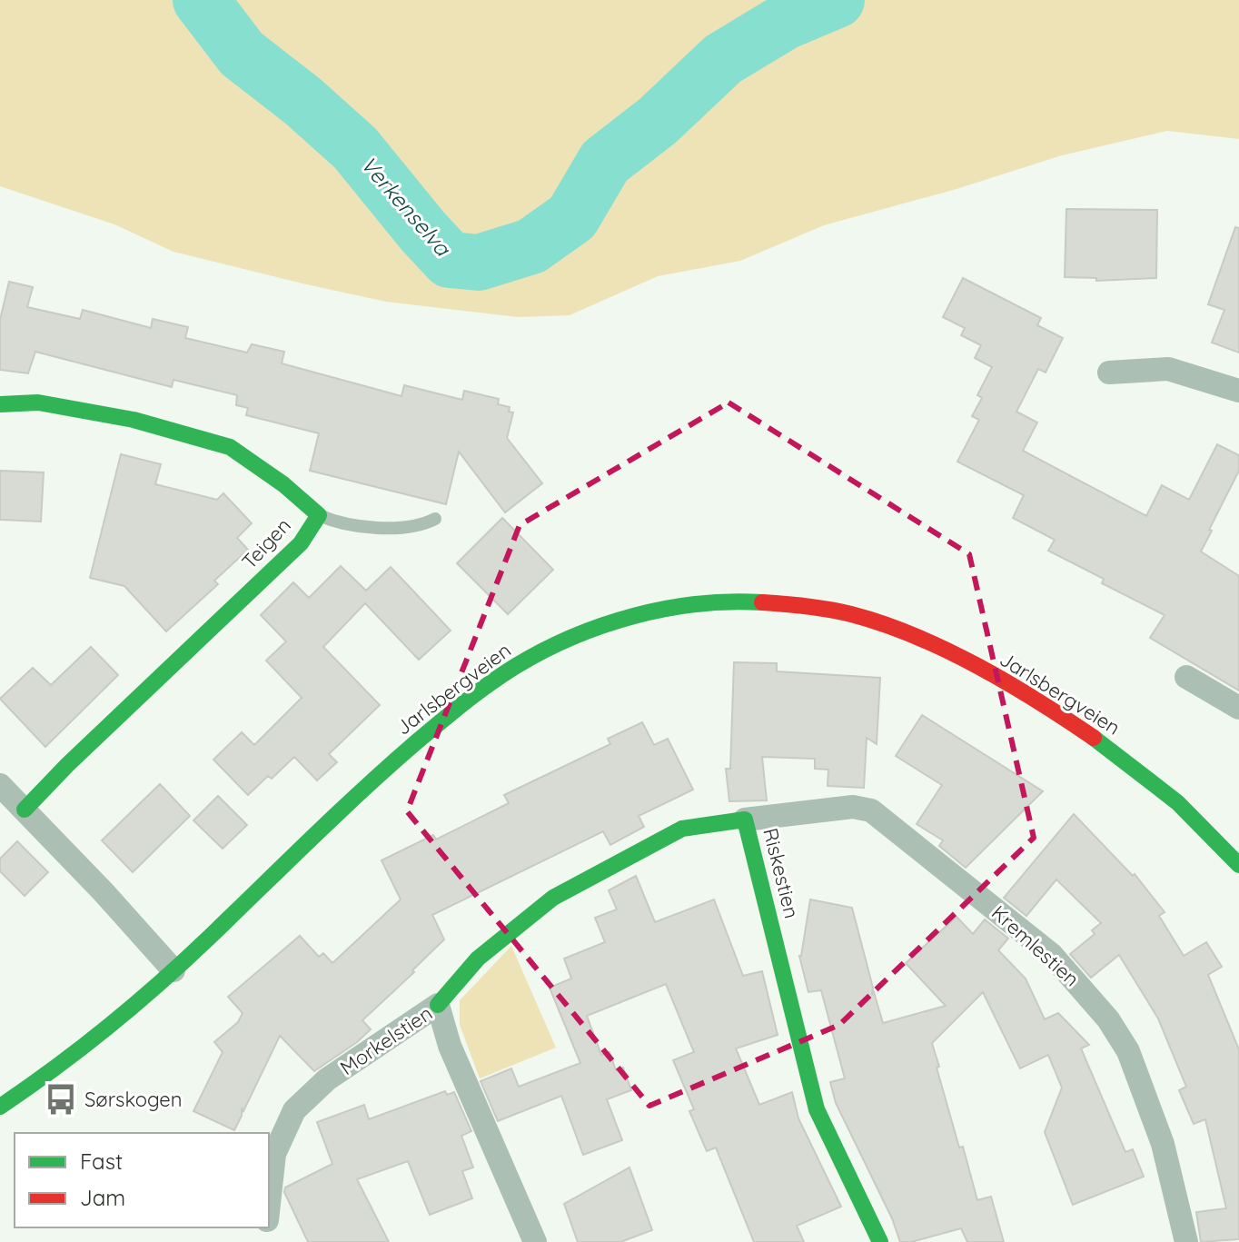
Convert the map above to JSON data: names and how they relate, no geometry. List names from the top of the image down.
{
  "streets": {
    "street": [
      "Teigen",
      "Jarlsbergveien",
      "Riskestien",
      "Kremlestien",
      "Morkelstien"
    ]
  },
  "crossings": [
    ["Riskestien", "Kremlestien"],
    ["Riskestien", "Morkelstien"]
  ],
  "water": ["Verkenselva"],
  "places": {
    "bus stop": ["Sørskogen"]
  },
  "legend": ["Fast", "Jam"]
}
